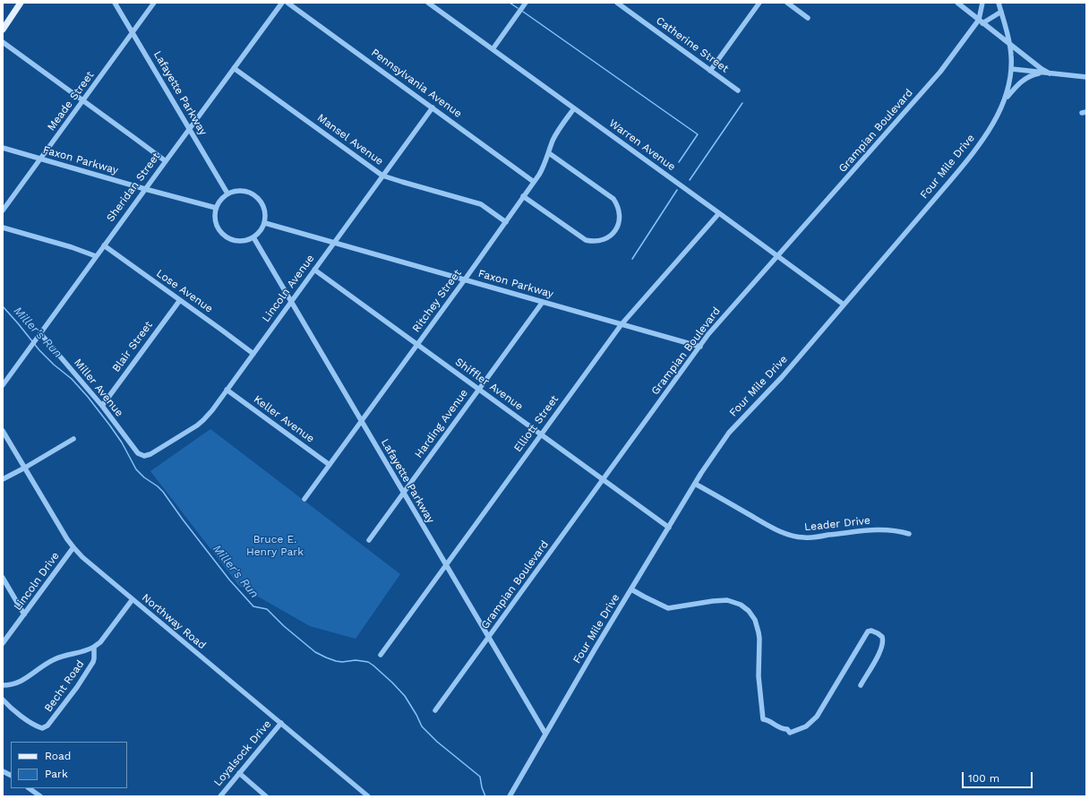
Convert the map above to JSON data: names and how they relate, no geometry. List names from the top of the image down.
{
  "streets": {
    "street": [
      "Catherine Street",
      "Pennsylvania Avenue",
      "Lafayette Parkway",
      "Meade Street",
      "Grampian Boulevard",
      "Mansel Avenue",
      "Warren Avenue",
      "Faxon Parkway",
      "Four Mile Drive",
      "Sheridan Street",
      "Lincoln Avenue",
      "Lose Avenue",
      "Ritchey Street",
      "Blair Street",
      "Shiffler Avenue",
      "Miller Avenue",
      "Keller Avenue",
      "Harding Avenue",
      "Elliott Street",
      "Leader Drive",
      "Lincoln Drive",
      "Northway Road",
      "Becht Road",
      "Loyalsock Drive"
    ]
  },
  "crossings": [
    ["Pennsylvania Avenue", "Lincoln Avenue"],
    ["Pennsylvania Avenue", "Ritchey Street"],
    ["Lafayette Parkway", "Meade Street"],
    ["Lafayette Parkway", "Grampian Boulevard"],
    ["Lafayette Parkway", "Faxon Parkway"],
    ["Lafayette Parkway", "Four Mile Drive"],
    ["Lafayette Parkway", "Sheridan Street"],
    ["Lafayette Parkway", "Lincoln Avenue"],
    ["Lafayette Parkway", "Ritchey Street"],
    ["Lafayette Parkway", "Harding Avenue"],
    ["Lafayette Parkway", "Elliott Street"],
    ["Meade Street", "Faxon Parkway"],
    ["Grampian Boulevard", "Warren Avenue"],
    ["Grampian Boulevard", "Faxon Parkway"],
    ["Grampian Boulevard", "Shiffler Avenue"],
    ["Mansel Avenue", "Sheridan Street"],
    ["Mansel Avenue", "Lincoln Avenue"],
    ["Mansel Avenue", "Ritchey Street"],
    ["Warren Avenue", "Four Mile Drive"],
    ["Warren Avenue", "Ritchey Street"],
    ["Warren Avenue", "Elliott Street"],
    ["Faxon Parkway", "Sheridan Street"],
    ["Faxon Parkway", "Lincoln Avenue"],
    ["Faxon Parkway", "Ritchey Street"],
    ["Faxon Parkway", "Harding Avenue"],
    ["Faxon Parkway", "Elliott Street"],
    ["Four Mile Drive", "Shiffler Avenue"],
    ["Four Mile Drive", "Leader Drive"],
    ["Sheridan Street", "Lose Avenue"],
    ["Sheridan Street", "Miller Avenue"],
    ["Lincoln Avenue", "Lose Avenue"],
    ["Lincoln Avenue", "Shiffler Avenue"],
    ["Lincoln Avenue", "Miller Avenue"],
    ["Lincoln Avenue", "Keller Avenue"],
    ["Lose Avenue", "Blair Street"],
    ["Ritchey Street", "Shiffler Avenue"],
    ["Ritchey Street", "Keller Avenue"],
    ["Blair Street", "Miller Avenue"],
    ["Shiffler Avenue", "Harding Avenue"],
    ["Shiffler Avenue", "Elliott Street"],
    ["Lincoln Drive", "Northway Road"],
    ["Northway Road", "Loyalsock Drive"]
  ],
  "water": ["Miller's Run"],
  "parks": ["Bruce E. Henry Park"],
  "legend": ["Road", "Park"],
  "scale_bar": "100 m"
}
